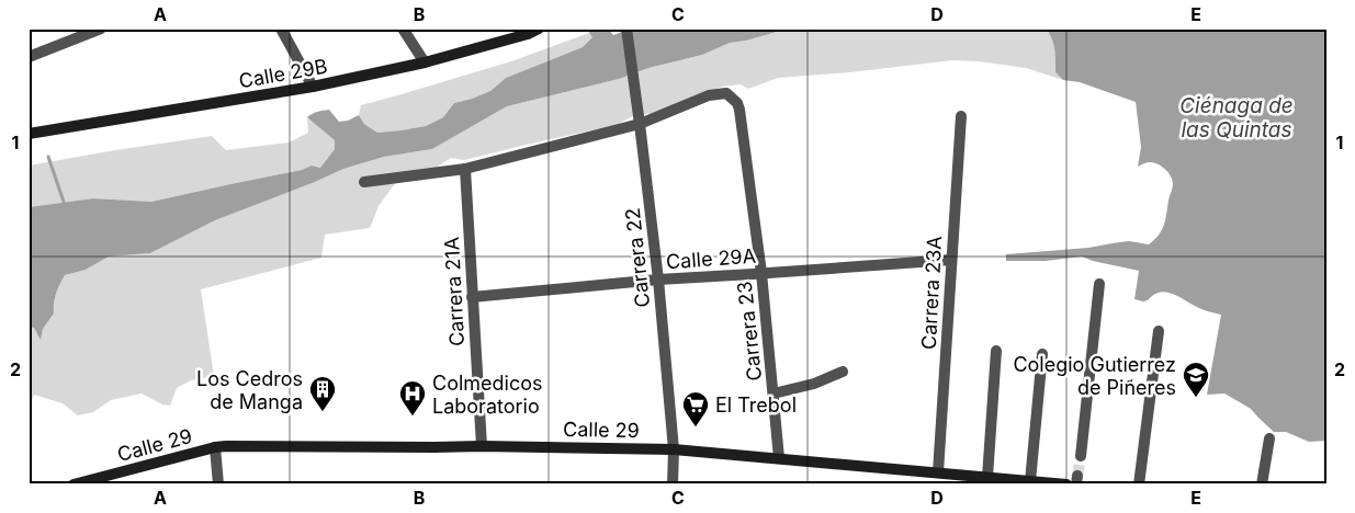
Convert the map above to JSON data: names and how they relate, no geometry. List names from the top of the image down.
{
  "streets": {
    "main road": ["Calle 29B", "Calle 29"],
    "street": [
      "Carrera 22",
      "Calle 29A",
      "Carrera 21A",
      "Carrera 23A",
      "Carrera 23"
    ]
  },
  "crossings": [
    ["Carrera 22", "Calle 29A"],
    ["Carrera 22", "Carrera 23"],
    ["Carrera 22", "Calle 29"],
    ["Calle 29A", "Carrera 21A"],
    ["Calle 29A", "Carrera 23A"],
    ["Calle 29A", "Carrera 23"],
    ["Carrera 21A", "Calle 29"],
    ["Carrera 23A", "Calle 29"],
    ["Carrera 23", "Calle 29"]
  ],
  "water": ["Ciénaga de las Quintas"],
  "places": {
    "school or university": ["Colegio Gutierrez de Piñeres"],
    "building": ["Los Cedros de Manga"],
    "hospital": ["Colmedicos Laboratorio"],
    "supermarket": ["El Trebol"]
  },
  "grid": {
    "columns": [
      "A",
      "B",
      "C",
      "D",
      "E"
    ],
    "rows": ["1", "2"]
  }
}
